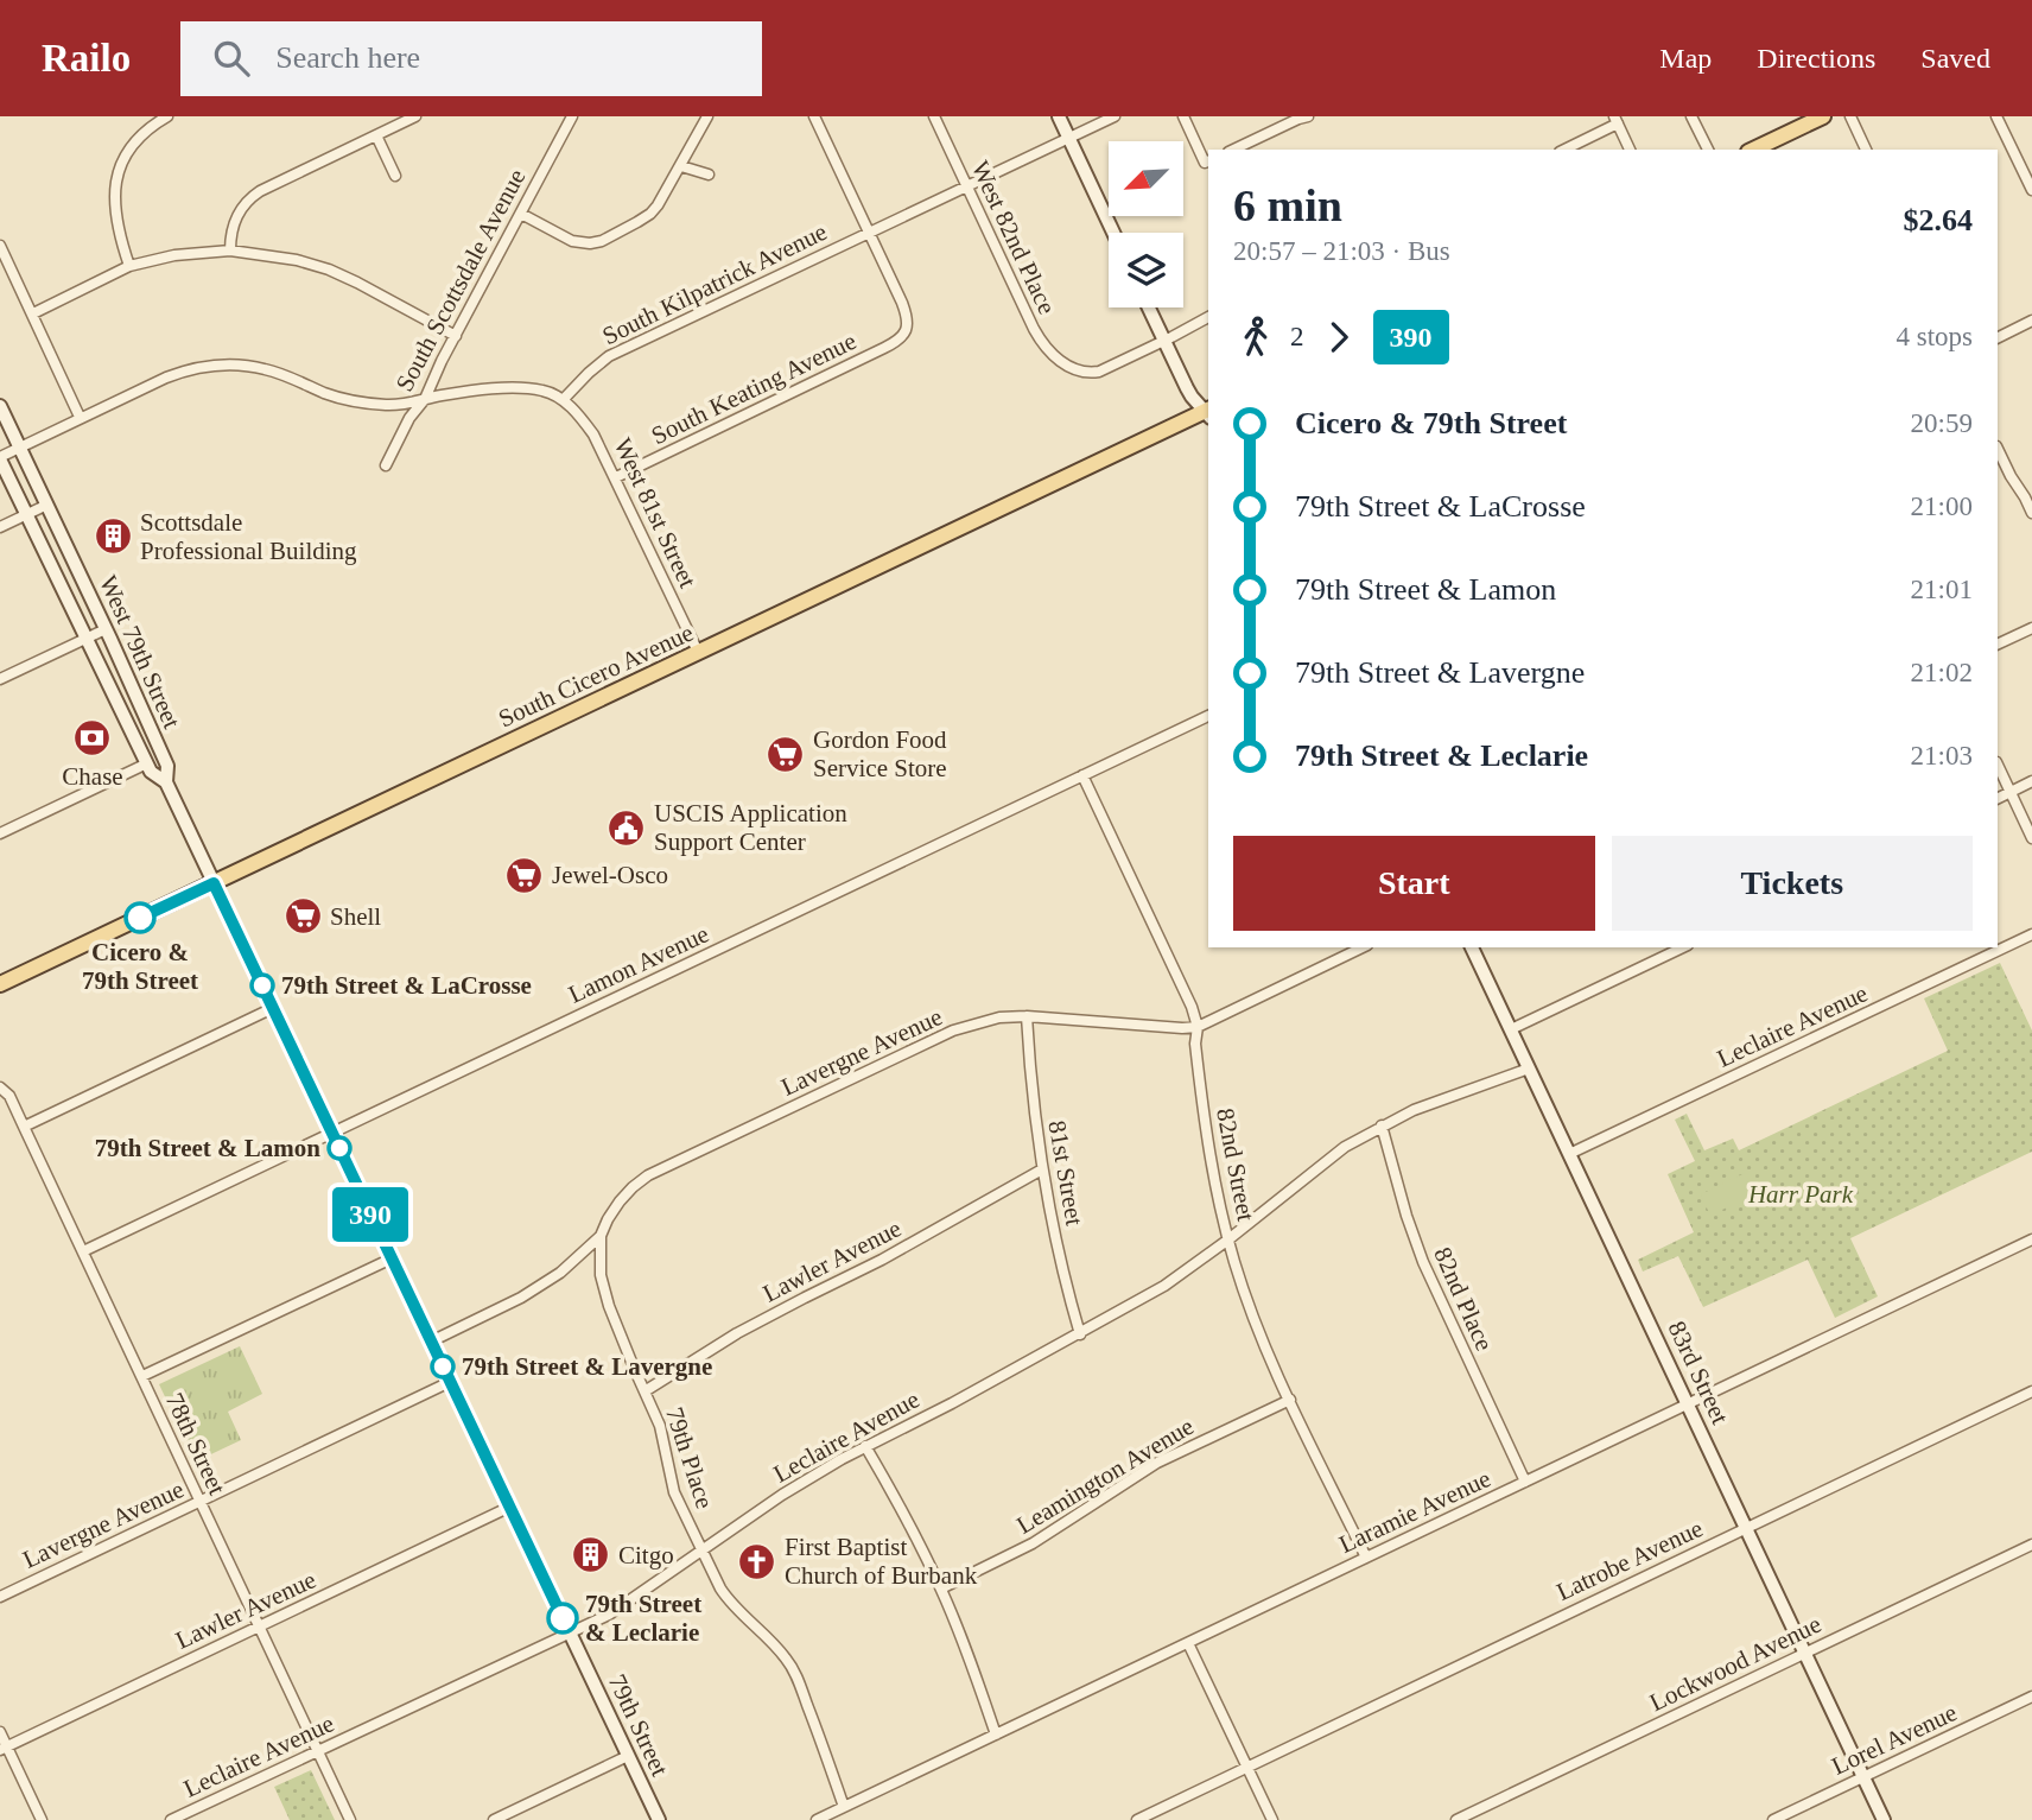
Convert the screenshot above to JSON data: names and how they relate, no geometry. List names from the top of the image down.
{
  "streets": {
    "main road": [
      "West 79th Street",
      "South Cicero Avenue",
      "83rd Street",
      "79th Street"
    ],
    "street": [
      "West 82nd Place",
      "South Scottsdale Avenue",
      "South Kilpatrick Avenue",
      "South Keating Avenue",
      "West 81st Street",
      "Lamon Avenue",
      "Leclaire Avenue",
      "Lavergne Avenue",
      "82nd Street",
      "81st Street",
      "Lawler Avenue",
      "82nd Place",
      "78th Street",
      "79th Place",
      "Leamington Avenue",
      "Laramie Avenue",
      "Latrobe Avenue",
      "Lockwood Avenue",
      "Lorel Avenue"
    ]
  },
  "crossings": [
    ["West 82nd Place", "South Kilpatrick Avenue"],
    ["South Kilpatrick Avenue", "South Keating Avenue"],
    ["South Kilpatrick Avenue", "West 81st Street"],
    ["South Keating Avenue", "West 81st Street"],
    ["West 81st Street", "South Cicero Avenue"],
    ["West 79th Street", "South Cicero Avenue"],
    ["West 79th Street", "79th Street"],
    ["South Cicero Avenue", "79th Street"],
    ["Lamon Avenue", "82nd Street"],
    ["Lamon Avenue", "78th Street"],
    ["Lamon Avenue", "79th Street"],
    ["Leclaire Avenue", "82nd Street"],
    ["Leclaire Avenue", "81st Street"],
    ["Leclaire Avenue", "82nd Place"],
    ["Leclaire Avenue", "83rd Street"],
    ["Leclaire Avenue", "78th Street"],
    ["Leclaire Avenue", "79th Place"],
    ["Leclaire Avenue", "79th Street"],
    ["Lavergne Avenue", "82nd Street"],
    ["Lavergne Avenue", "81st Street"],
    ["Lavergne Avenue", "78th Street"],
    ["Lavergne Avenue", "79th Place"],
    ["Lavergne Avenue", "79th Street"],
    ["82nd Street", "Leamington Avenue"],
    ["82nd Street", "Laramie Avenue"],
    ["81st Street", "Lawler Avenue"],
    ["Lawler Avenue", "78th Street"],
    ["Lawler Avenue", "79th Place"],
    ["Lawler Avenue", "79th Street"],
    ["82nd Place", "Laramie Avenue"],
    ["83rd Street", "Laramie Avenue"],
    ["83rd Street", "Latrobe Avenue"],
    ["83rd Street", "Lockwood Avenue"],
    ["83rd Street", "Lorel Avenue"],
    ["79th Place", "Laramie Avenue"]
  ],
  "parks": ["Harr Park"],
  "places": {
    "building": ["Scottsdale Professional Building", "Citgo"],
    "bank": ["Chase"],
    "supermarket": ["Gordon Food Service Store", "Jewel-Osco", "Shell"],
    "public building": ["USCIS Application Support Center"],
    "other": [
      "Cicero & 79th Street",
      "79th Street & LaCrosse",
      "79th Street & Lamon",
      "79th Street & Lavergne",
      "79th Street & Leclarie"
    ],
    "church": ["First Baptist Church of Burbank"]
  },
  "lines": ["bus line 390"],
  "north": "bottom left",
  "page": {
    "header": "Railo",
    "search": "Search here",
    "nav": ["Map", "Directions", "Saved"],
    "on_map": "390",
    "heading": ["6 min", "20:57 – 21:03 · Bus", "$2.64"],
    "legs": ["2", "390", "4 stops"],
    "list": [
      {
        "name": "Cicero & 79th Street",
        "value": "20:59"
      },
      {
        "name": "79th Street & LaCrosse",
        "value": "21:00"
      },
      {
        "name": "79th Street & Lamon",
        "value": "21:01"
      },
      {
        "name": "79th Street & Lavergne",
        "value": "21:02"
      },
      {
        "name": "79th Street & Leclarie",
        "value": "21:03"
      }
    ],
    "buttons": ["Start", "Tickets"]
  }
}
